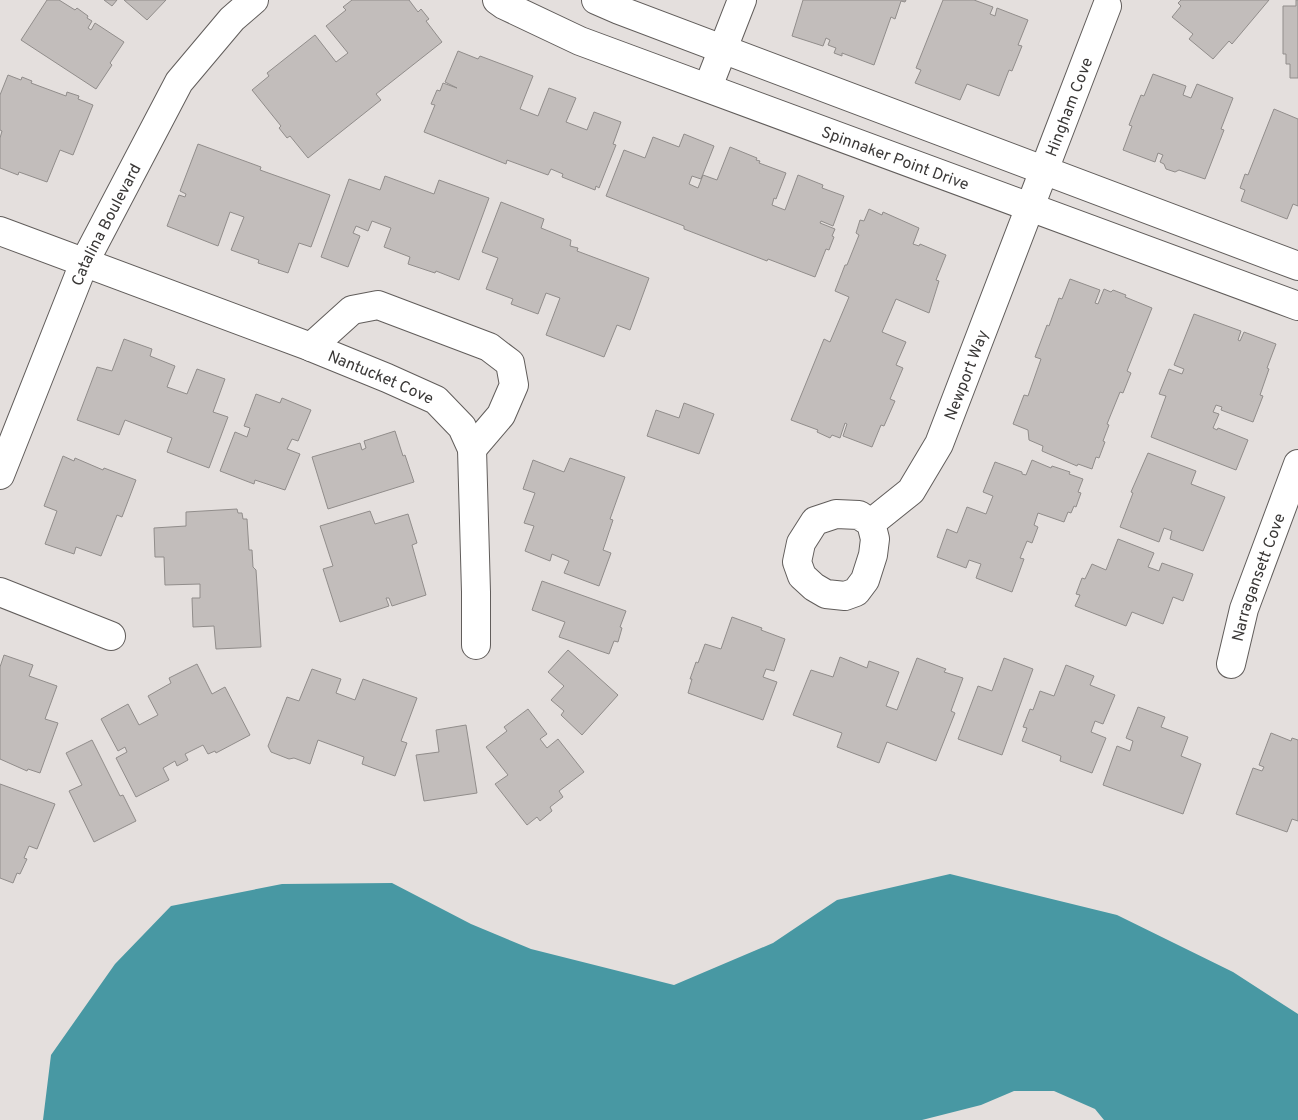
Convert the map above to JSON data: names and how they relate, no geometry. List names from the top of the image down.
{
  "streets": {
    "street": [
      "Hingham Cove",
      "Spinnaker Point Drive",
      "Catalina Boulevard",
      "Newport Way",
      "Nantucket Cove",
      "Narragansett Cove"
    ]
  },
  "crossings": [
    ["Hingham Cove", "Spinnaker Point Drive"],
    ["Hingham Cove", "Newport Way"],
    ["Spinnaker Point Drive", "Newport Way"],
    ["Catalina Boulevard", "Nantucket Cove"]
  ]
}
